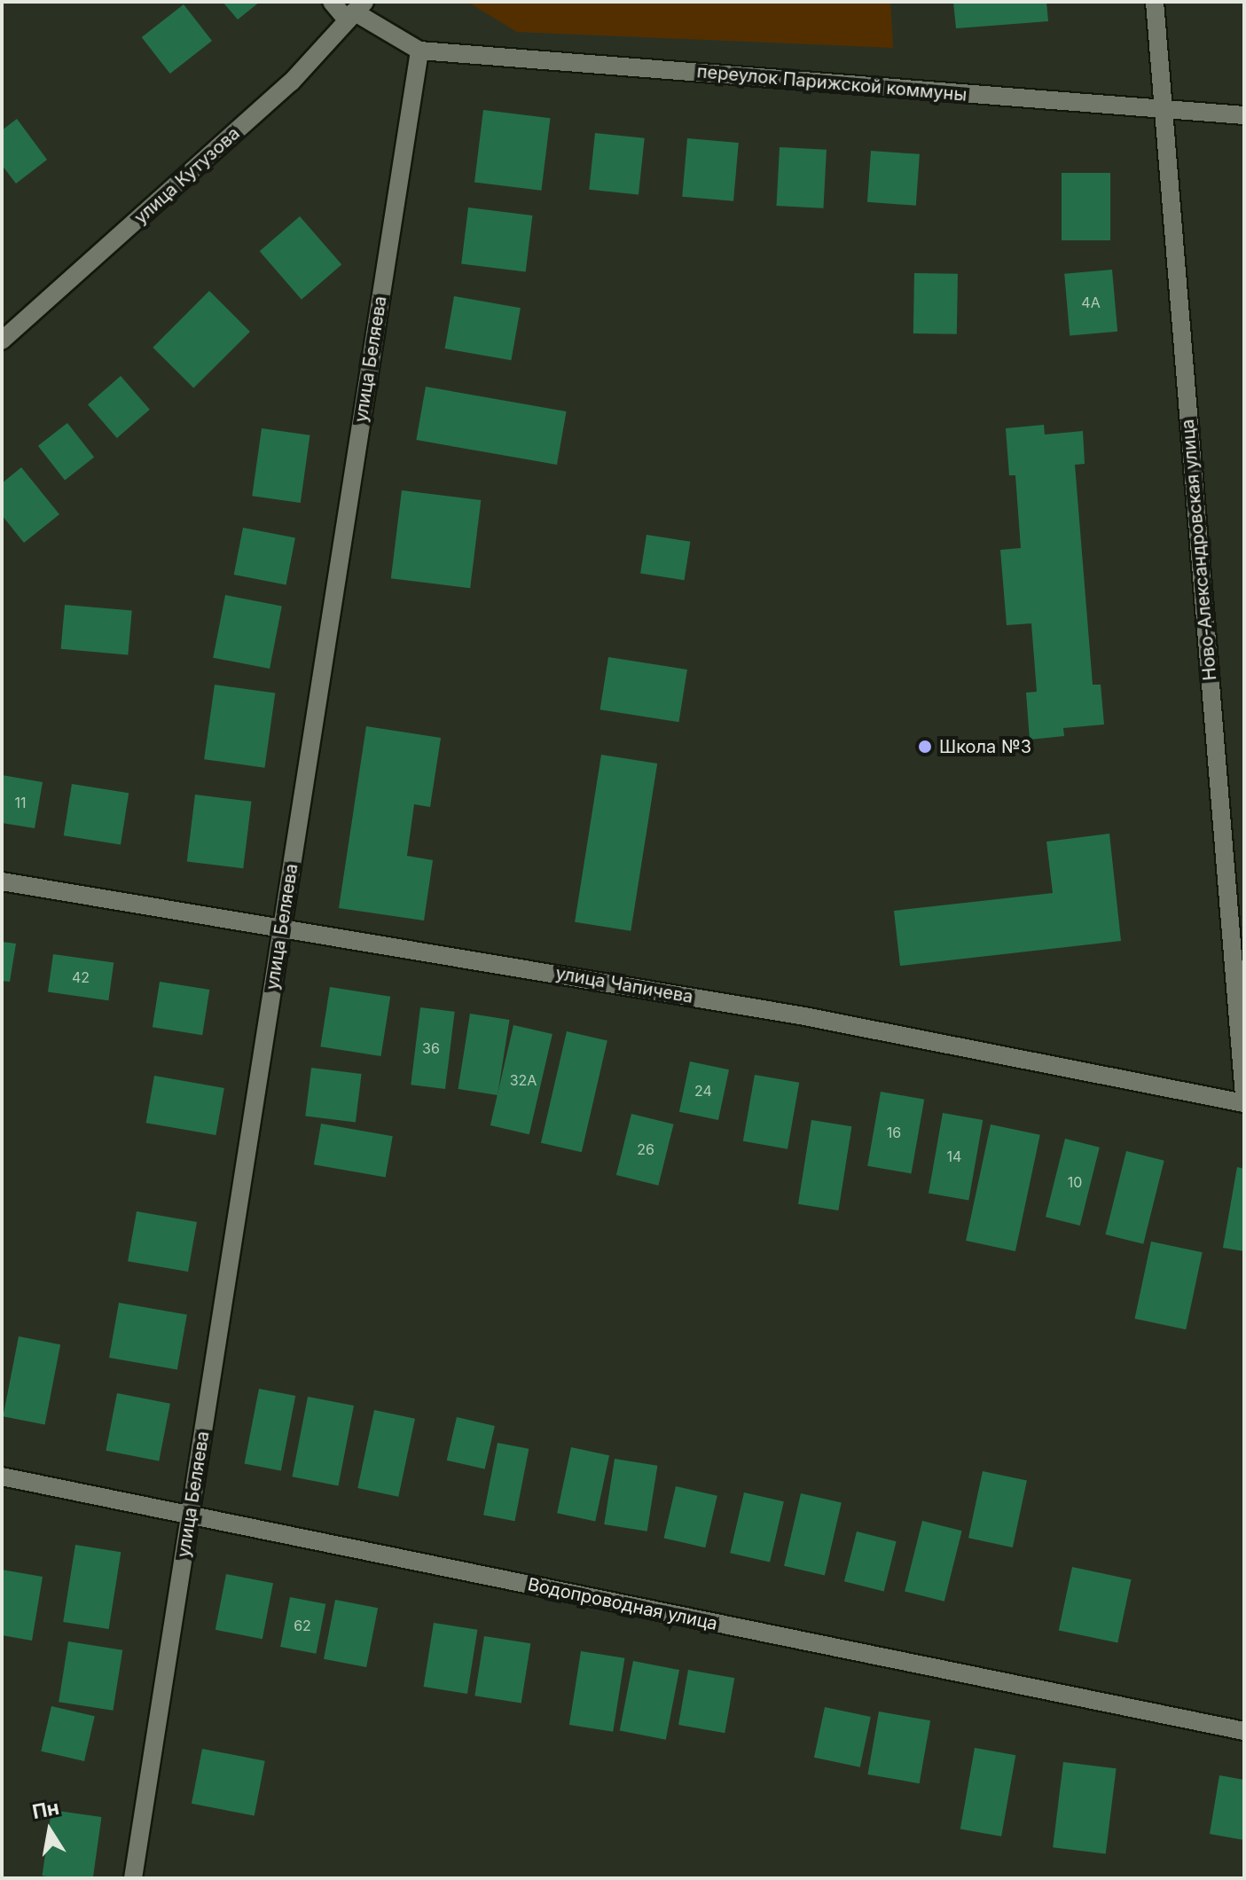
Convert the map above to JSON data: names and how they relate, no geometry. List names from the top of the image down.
{
  "streets": {
    "street": [
      "переулок Парижской коммуны",
      "улица Кутузова",
      "улица Беляева",
      "Ново-Александровская улица",
      "улица Чапичева",
      "Водопроводная улица"
    ]
  },
  "crossings": [
    ["переулок Парижской коммуны", "улица Беляева"],
    ["переулок Парижской коммуны", "Ново-Александровская улица"],
    ["улица Беляева", "улица Чапичева"],
    ["улица Беляева", "Водопроводная улица"]
  ],
  "places": ["Школа №3"],
  "house_numbers": [
    "4А",
    "11",
    "42",
    "36",
    "32А",
    "24",
    "16",
    "26",
    "14",
    "10",
    "62"
  ],
  "north": "top"
}
